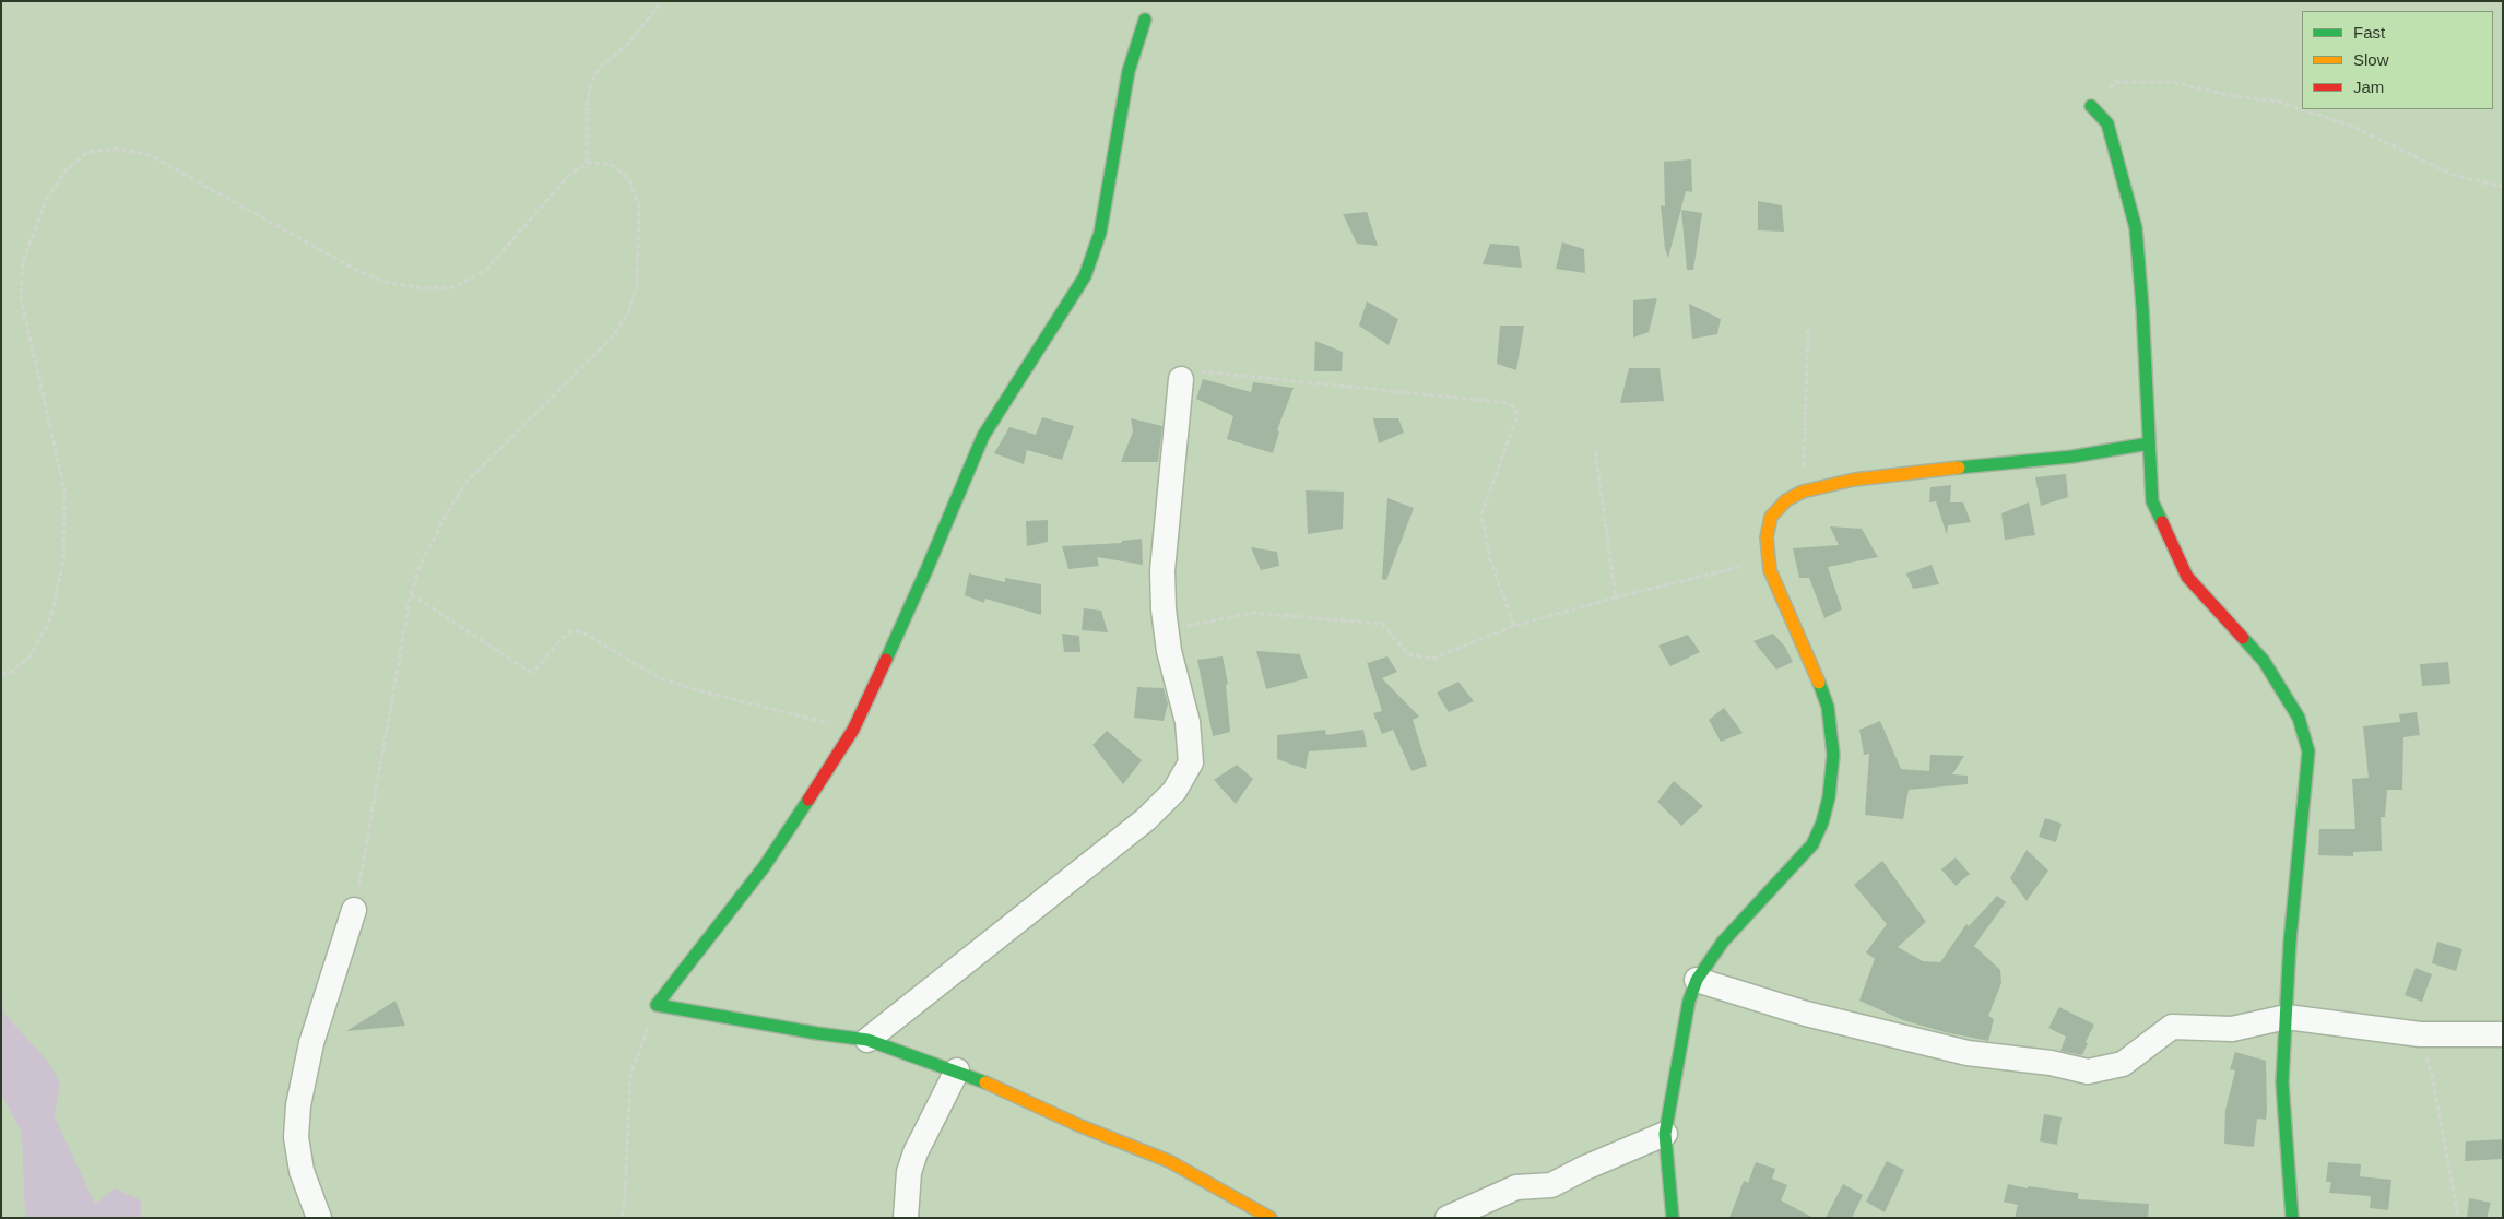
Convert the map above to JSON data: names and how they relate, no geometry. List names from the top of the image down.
{
  "legend": ["Fast", "Slow", "Jam"]
}
